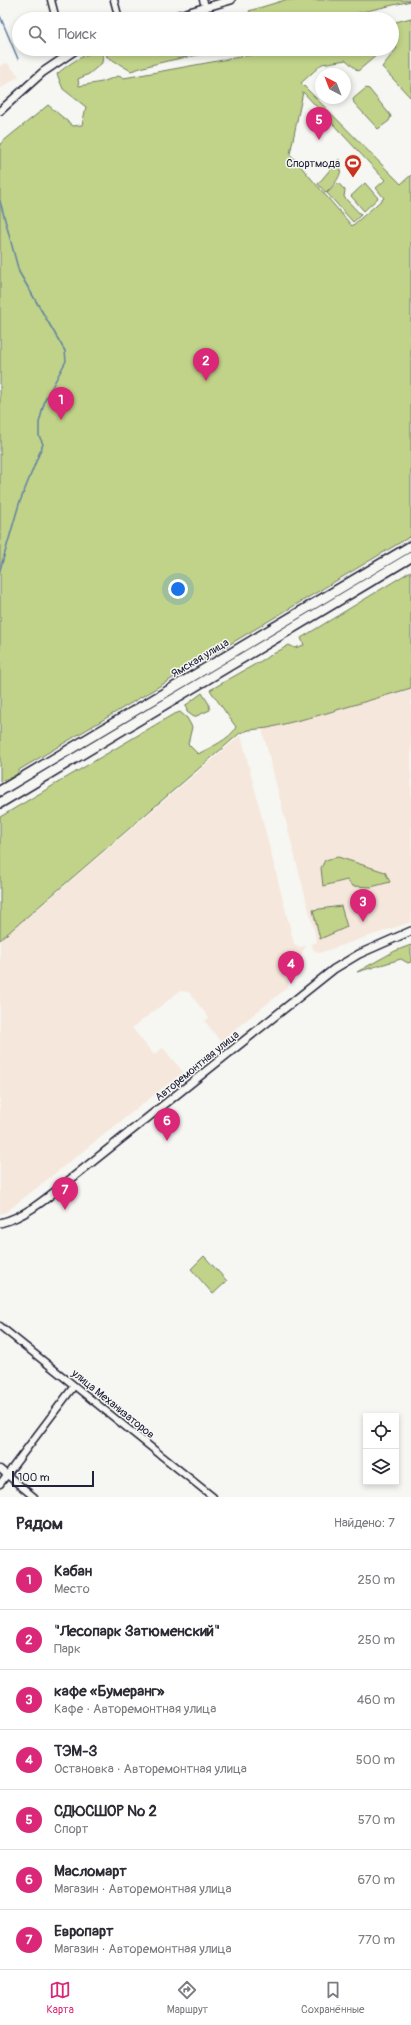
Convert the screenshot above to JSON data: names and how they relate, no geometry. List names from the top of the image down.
{
  "streets": {
    "main road": ["Ямская улица"],
    "street": ["Авторемонтная улица", "улица Механизаторов"]
  },
  "places": {
    "sports": ["Спортмода"]
  },
  "scale_bar": "100 m",
  "north": "top left",
  "page": {
    "search": "Поиск",
    "pins": [
      "5",
      "2",
      "1",
      "3",
      "4",
      "6",
      "7"
    ],
    "scale": "100 m",
    "heading": ["Рядом", "Найдено: 7"],
    "list": [
      {
        "mark": "1",
        "name": "Кабан",
        "note": "Место",
        "value": "250 m"
      },
      {
        "mark": "2",
        "name": "\"Лесопарк Затюменский\"",
        "note": "Парк",
        "value": "250 m"
      },
      {
        "mark": "3",
        "name": "кафе «Бумеранг»",
        "note": "Кафе · Авторемонтная улица",
        "value": "460 m"
      },
      {
        "mark": "4",
        "name": "ТЭМ-З",
        "note": "Остановка · Авторемонтная улица",
        "value": "500 m"
      },
      {
        "mark": "5",
        "name": "СДЮСШОР № 2",
        "note": "Спорт",
        "value": "570 m"
      },
      {
        "mark": "6",
        "name": "Масломарт",
        "note": "Магазин · Авторемонтная улица",
        "value": "670 m"
      },
      {
        "mark": "7",
        "name": "Европарт",
        "note": "Магазин · Авторемонтная улица",
        "value": "770 m"
      }
    ],
    "nav": ["Карта", "Маршрут", "Сохранённые"]
  }
}
